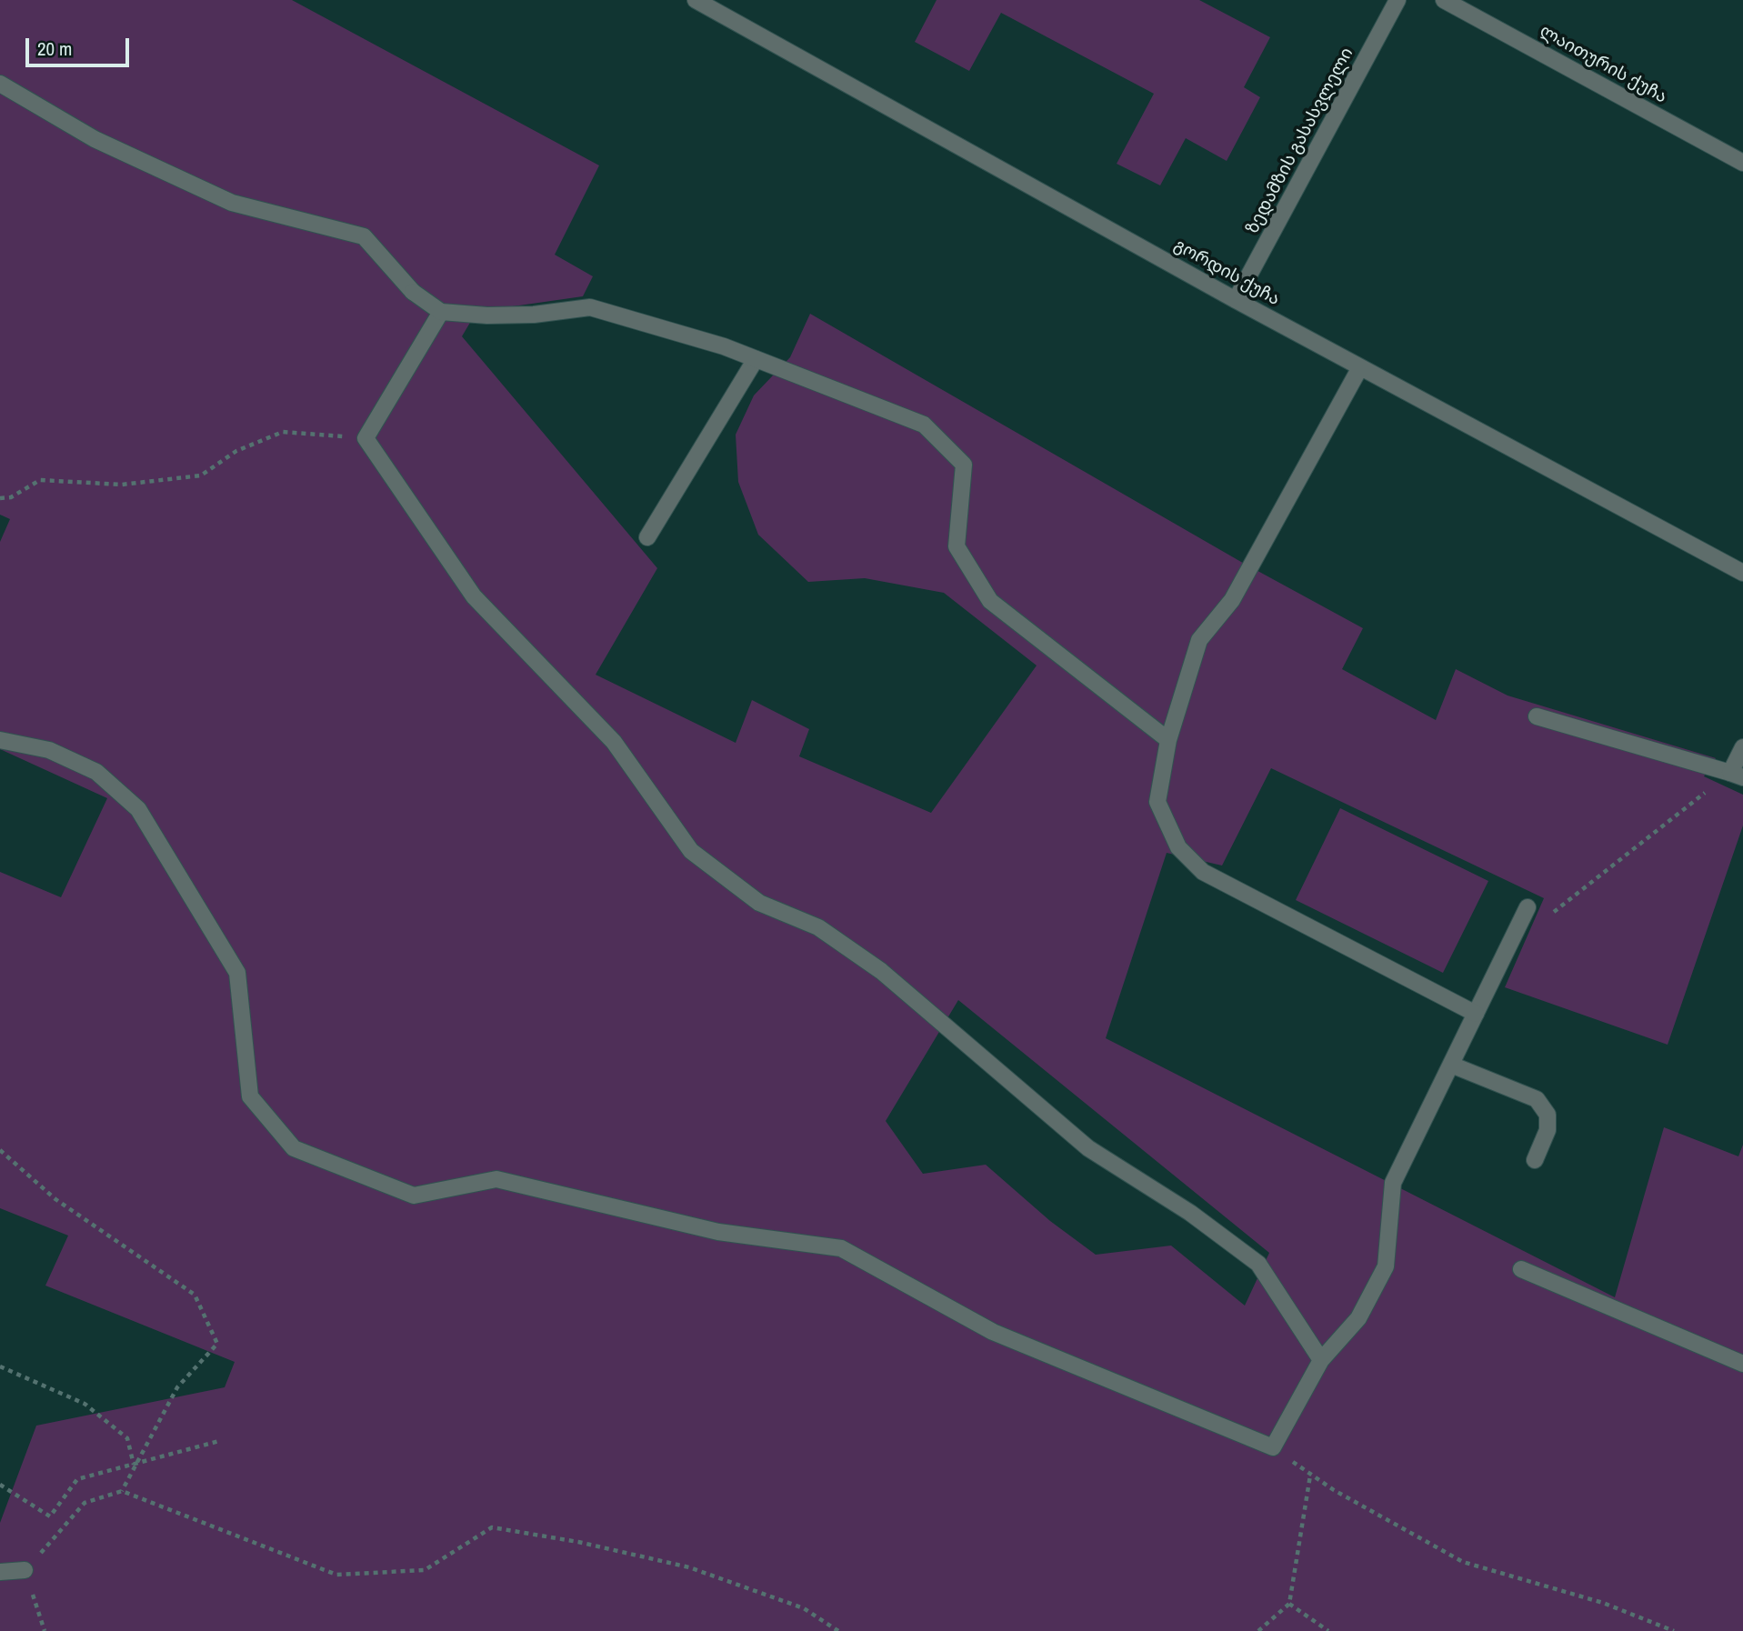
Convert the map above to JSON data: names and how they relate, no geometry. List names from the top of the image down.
{
  "streets": {
    "street": ["ლაითურის ქუჩა", "ზედამზის გასასვლელი", "გორდის ქუჩა"]
  },
  "crossings": [
    ["ზედამზის გასასვლელი", "გორდის ქუჩა"]
  ],
  "scale_bar": "20 m"
}
